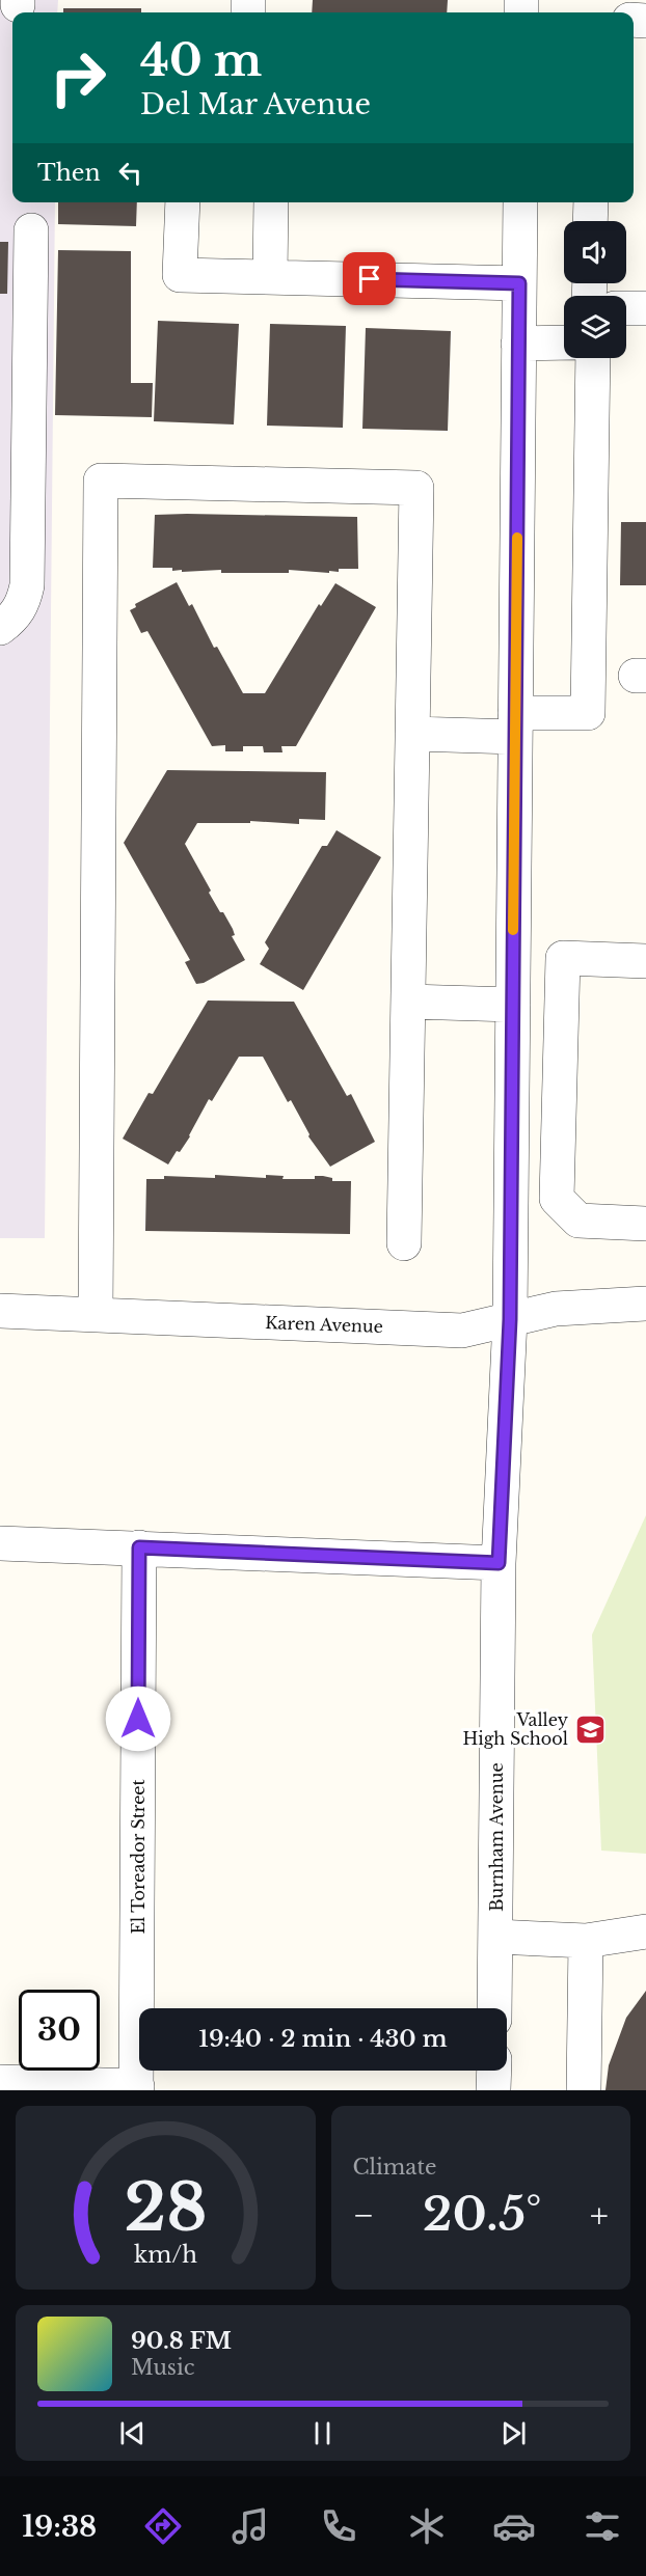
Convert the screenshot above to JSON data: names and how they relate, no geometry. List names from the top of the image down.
{
  "streets": {
    "street": ["Karen Avenue", "Burnham Avenue", "El Toreador Street"]
  },
  "crossings": [
    ["Karen Avenue", "Burnham Avenue"]
  ],
  "places": {
    "school or university": ["Valley High School"]
  },
  "page": {
    "turn": ["40 m", "Del Mar Avenue"],
    "then": "Then",
    "limit": "30",
    "trip": "19:40 · 2 min · 430 m",
    "tile": "Climate",
    "heat": ["−", "20.5°", "+"],
    "song": ["90.8 FM", "Music"],
    "tabs": "19:38",
    "gauge": ["28", "km/h"]
  }
}
